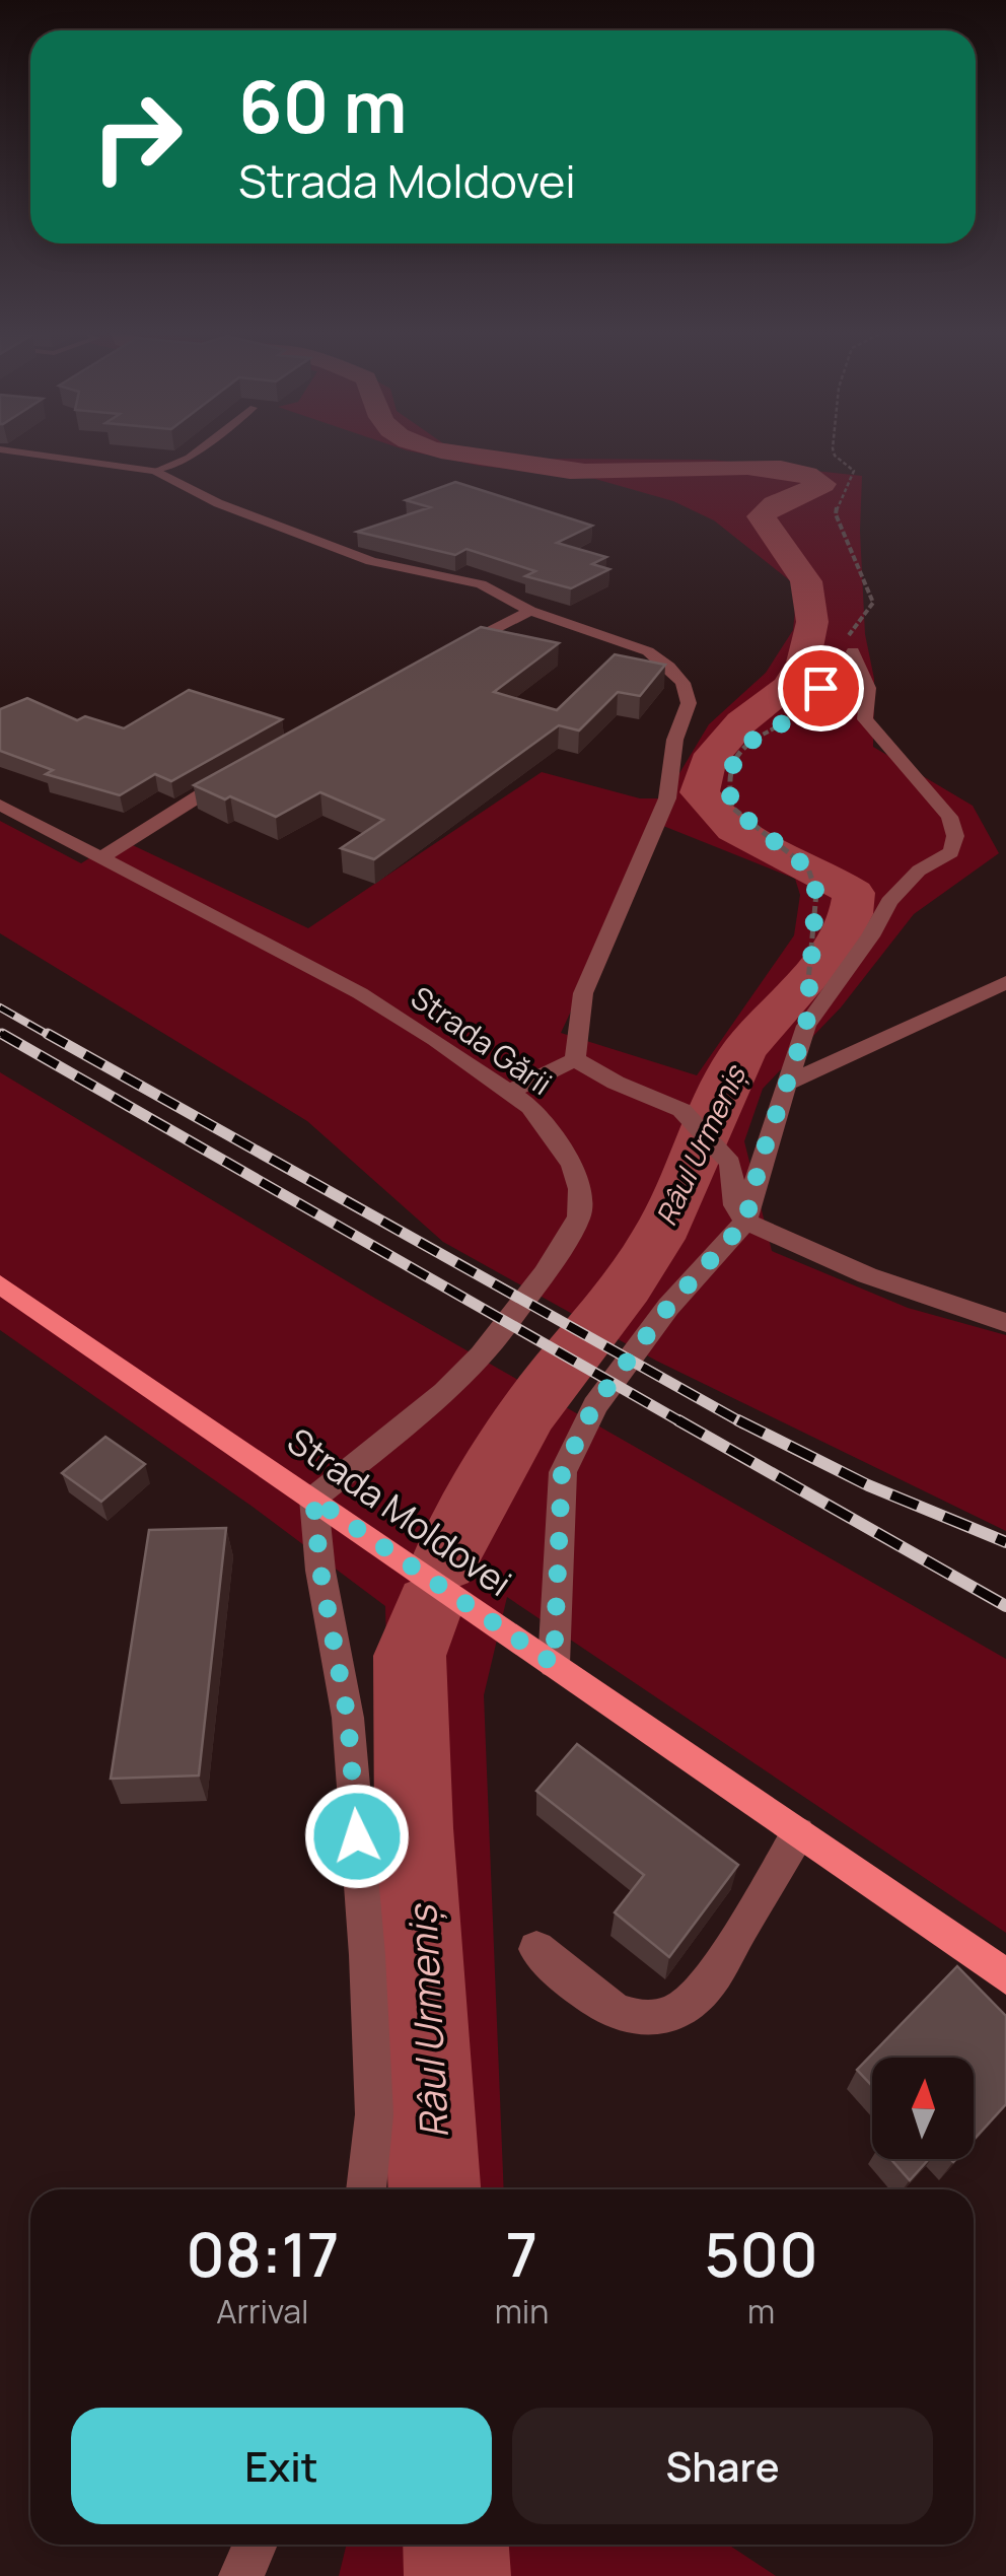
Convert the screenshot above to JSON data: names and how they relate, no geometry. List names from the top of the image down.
{
  "streets": {
    "main road": ["Strada Moldovei"],
    "street": ["Strada Gării"]
  },
  "crossings": [
    ["Strada Gării", "Strada Moldovei"]
  ],
  "water": ["Râul Urmeniș"],
  "north": "top",
  "page": {
    "turn": ["60 m", "Strada Moldovei"],
    "eta": [
      "08:17",
      "Arrival",
      "7",
      "min",
      "500",
      "m"
    ],
    "buttons": ["Exit", "Share"]
  }
}
